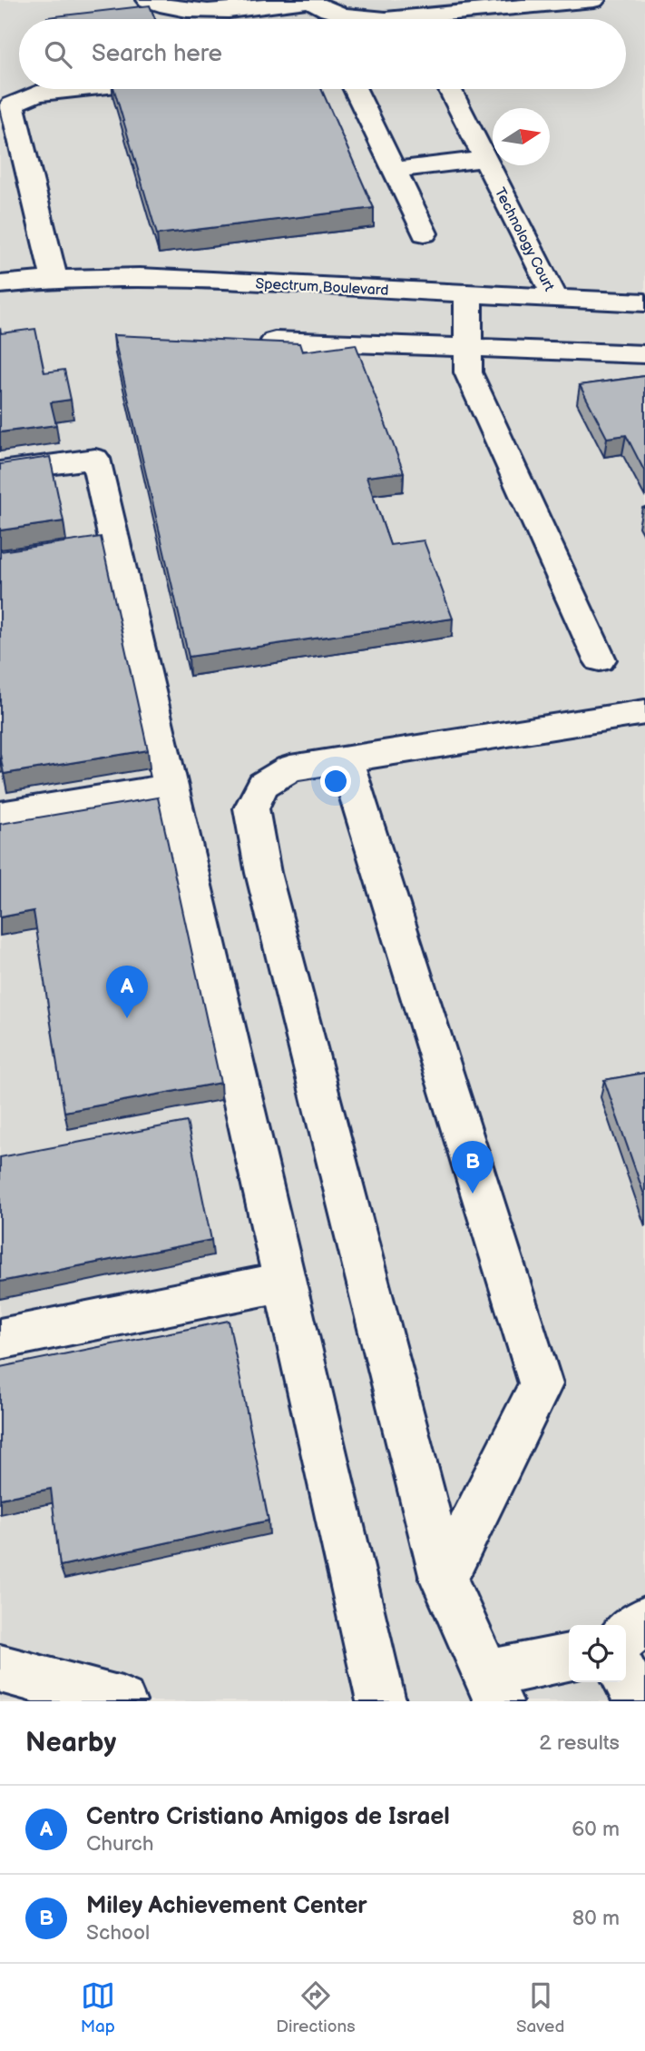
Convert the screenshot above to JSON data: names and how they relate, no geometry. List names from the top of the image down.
{
  "streets": {
    "street": ["Technology Court", "Spectrum Boulevard"]
  },
  "crossings": [
    ["Technology Court", "Spectrum Boulevard"]
  ],
  "north": "right",
  "page": {
    "search": "Search here",
    "pins": ["A", "B"],
    "heading": ["Nearby", "2 results"],
    "list": [
      {
        "mark": "A",
        "name": "Centro Cristiano Amigos de Israel",
        "note": "Church",
        "value": "60 m"
      },
      {
        "mark": "B",
        "name": "Miley Achievement Center",
        "note": "School",
        "value": "80 m"
      }
    ],
    "nav": ["Map", "Directions", "Saved"]
  }
}
